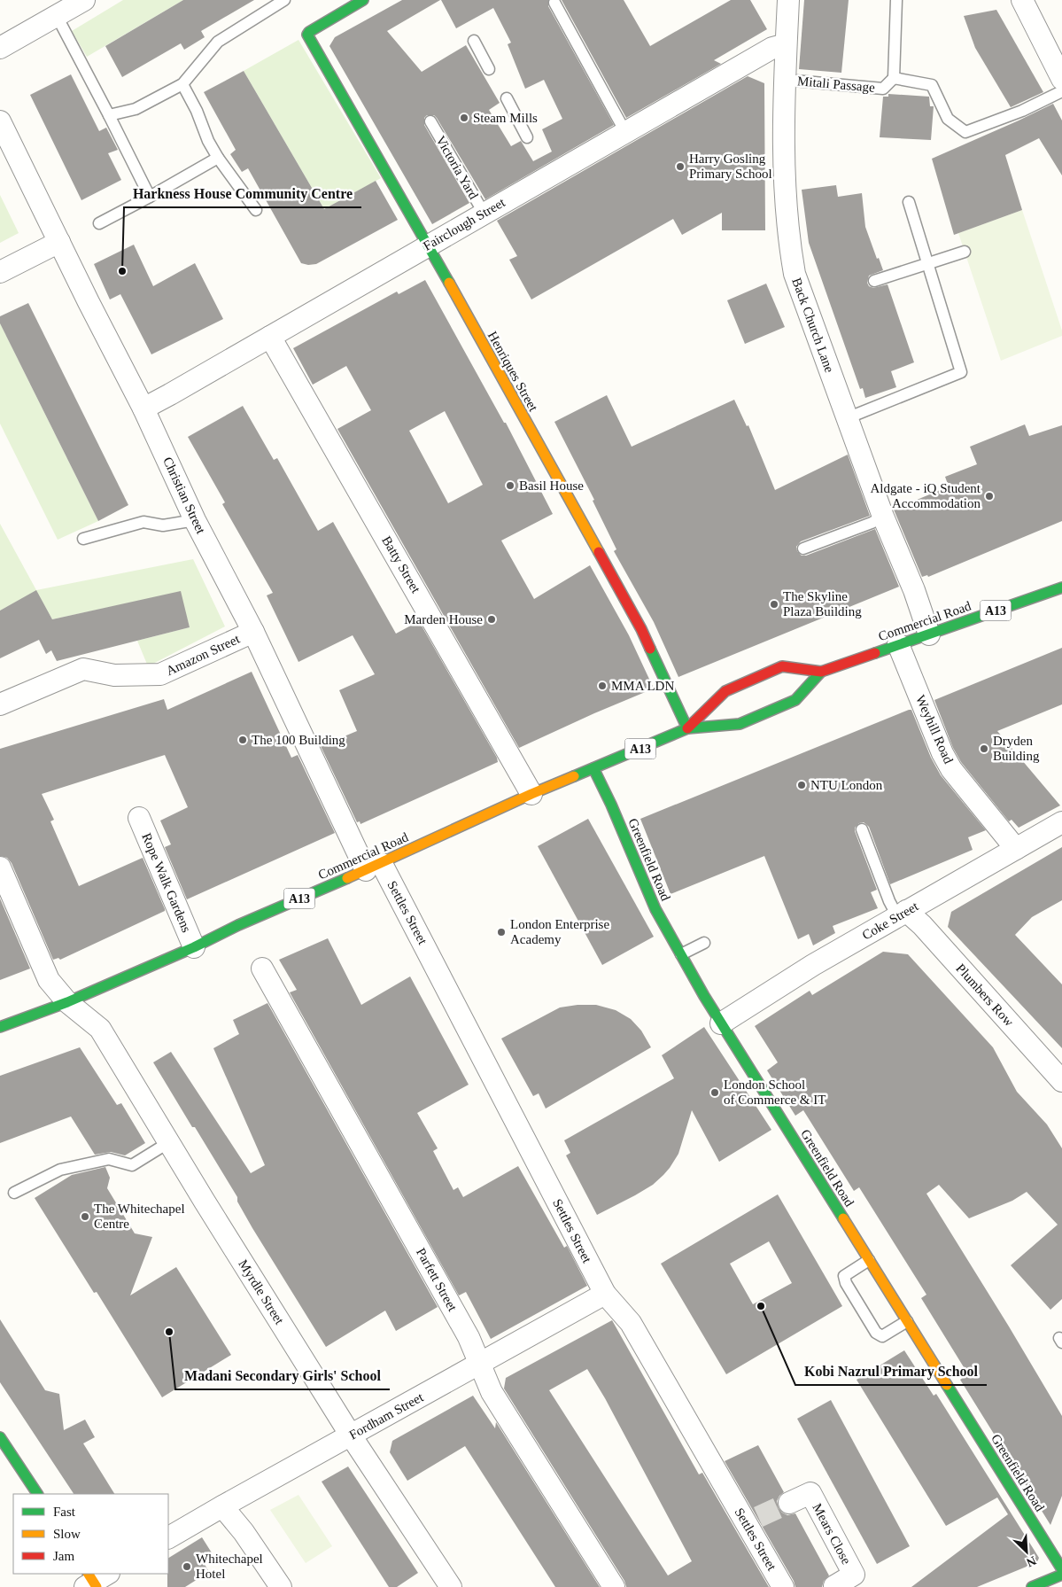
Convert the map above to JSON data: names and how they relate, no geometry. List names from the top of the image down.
{
  "streets": {
    "main road": [
      "Henriques Street",
      "A13",
      "Commercial Road",
      "Greenfield Road"
    ],
    "street": [
      "Fairclough Street",
      "Back Church Lane",
      "Christian Street",
      "Batty Street",
      "Amazon Street",
      "Weyhill Road",
      "Rope Walk Gardens",
      "Settles Street",
      "Coke Street",
      "Plumbers Row",
      "Parfett Street",
      "Myrdle Street",
      "Fordham Street",
      "Mears Close"
    ],
    "lane": ["Mitali Passage", "Victoria Yard"]
  },
  "crossings": [
    ["Mitali Passage", "Back Church Lane"],
    ["Victoria Yard", "Fairclough Street"],
    ["Fairclough Street", "Back Church Lane"],
    ["Fairclough Street", "Henriques Street"],
    ["Fairclough Street", "Christian Street"],
    ["Fairclough Street", "Batty Street"],
    ["Back Church Lane", "Commercial Road"],
    ["Henriques Street", "Commercial Road"],
    ["Christian Street", "Commercial Road"],
    ["Christian Street", "Amazon Street"],
    ["Christian Street", "Settles Street"],
    ["Batty Street", "Commercial Road"],
    ["Commercial Road", "Weyhill Road"],
    ["Commercial Road", "Greenfield Road"],
    ["Commercial Road", "Rope Walk Gardens"],
    ["Commercial Road", "Settles Street"],
    ["Commercial Road", "Myrdle Street"],
    ["Weyhill Road", "Coke Street"],
    ["Greenfield Road", "Coke Street"],
    ["Settles Street", "Fordham Street"],
    ["Coke Street", "Plumbers Row"],
    ["Parfett Street", "Fordham Street"],
    ["Myrdle Street", "Fordham Street"]
  ],
  "places": [
    "Steam Mills",
    "Harry Gosling Primary School",
    "Harkness House Community Centre",
    "Basil House",
    "Aldgate - iQ Student Accommodation",
    "The Skyline Plaza Building",
    "Marden House",
    "MMA LDN",
    "The 100 Building",
    "Dryden Building",
    "NTU London",
    "London Enterprise Academy",
    "London School of Commerce & IT",
    "The Whitechapel Centre",
    "Kobi Nazrul Primary School",
    "Madani Secondary Girls' School",
    "Whitechapel Hotel"
  ],
  "legend": ["Fast", "Slow", "Jam"],
  "north": "bottom right"
}
